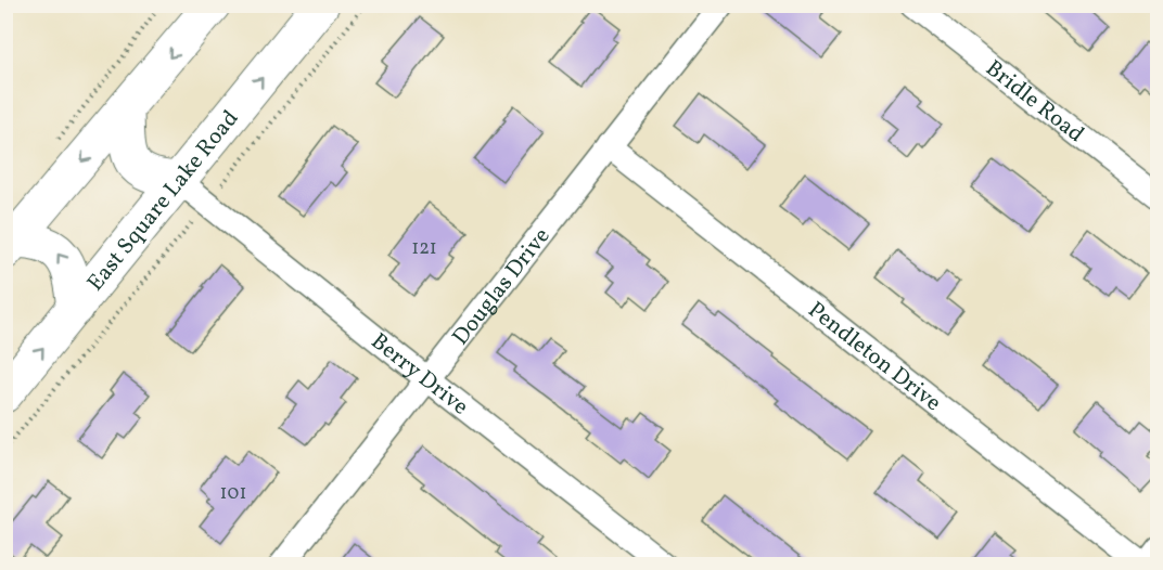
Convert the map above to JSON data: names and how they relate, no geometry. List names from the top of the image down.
{
  "streets": {
    "highway": ["East Square Lake Road"],
    "street": [
      "Bridle Road",
      "Douglas Drive",
      "Pendleton Drive",
      "Berry Drive"
    ]
  },
  "crossings": [
    ["East Square Lake Road", "Berry Drive"],
    ["Douglas Drive", "Pendleton Drive"],
    ["Douglas Drive", "Berry Drive"]
  ],
  "house_numbers": ["121", "101"]
}
